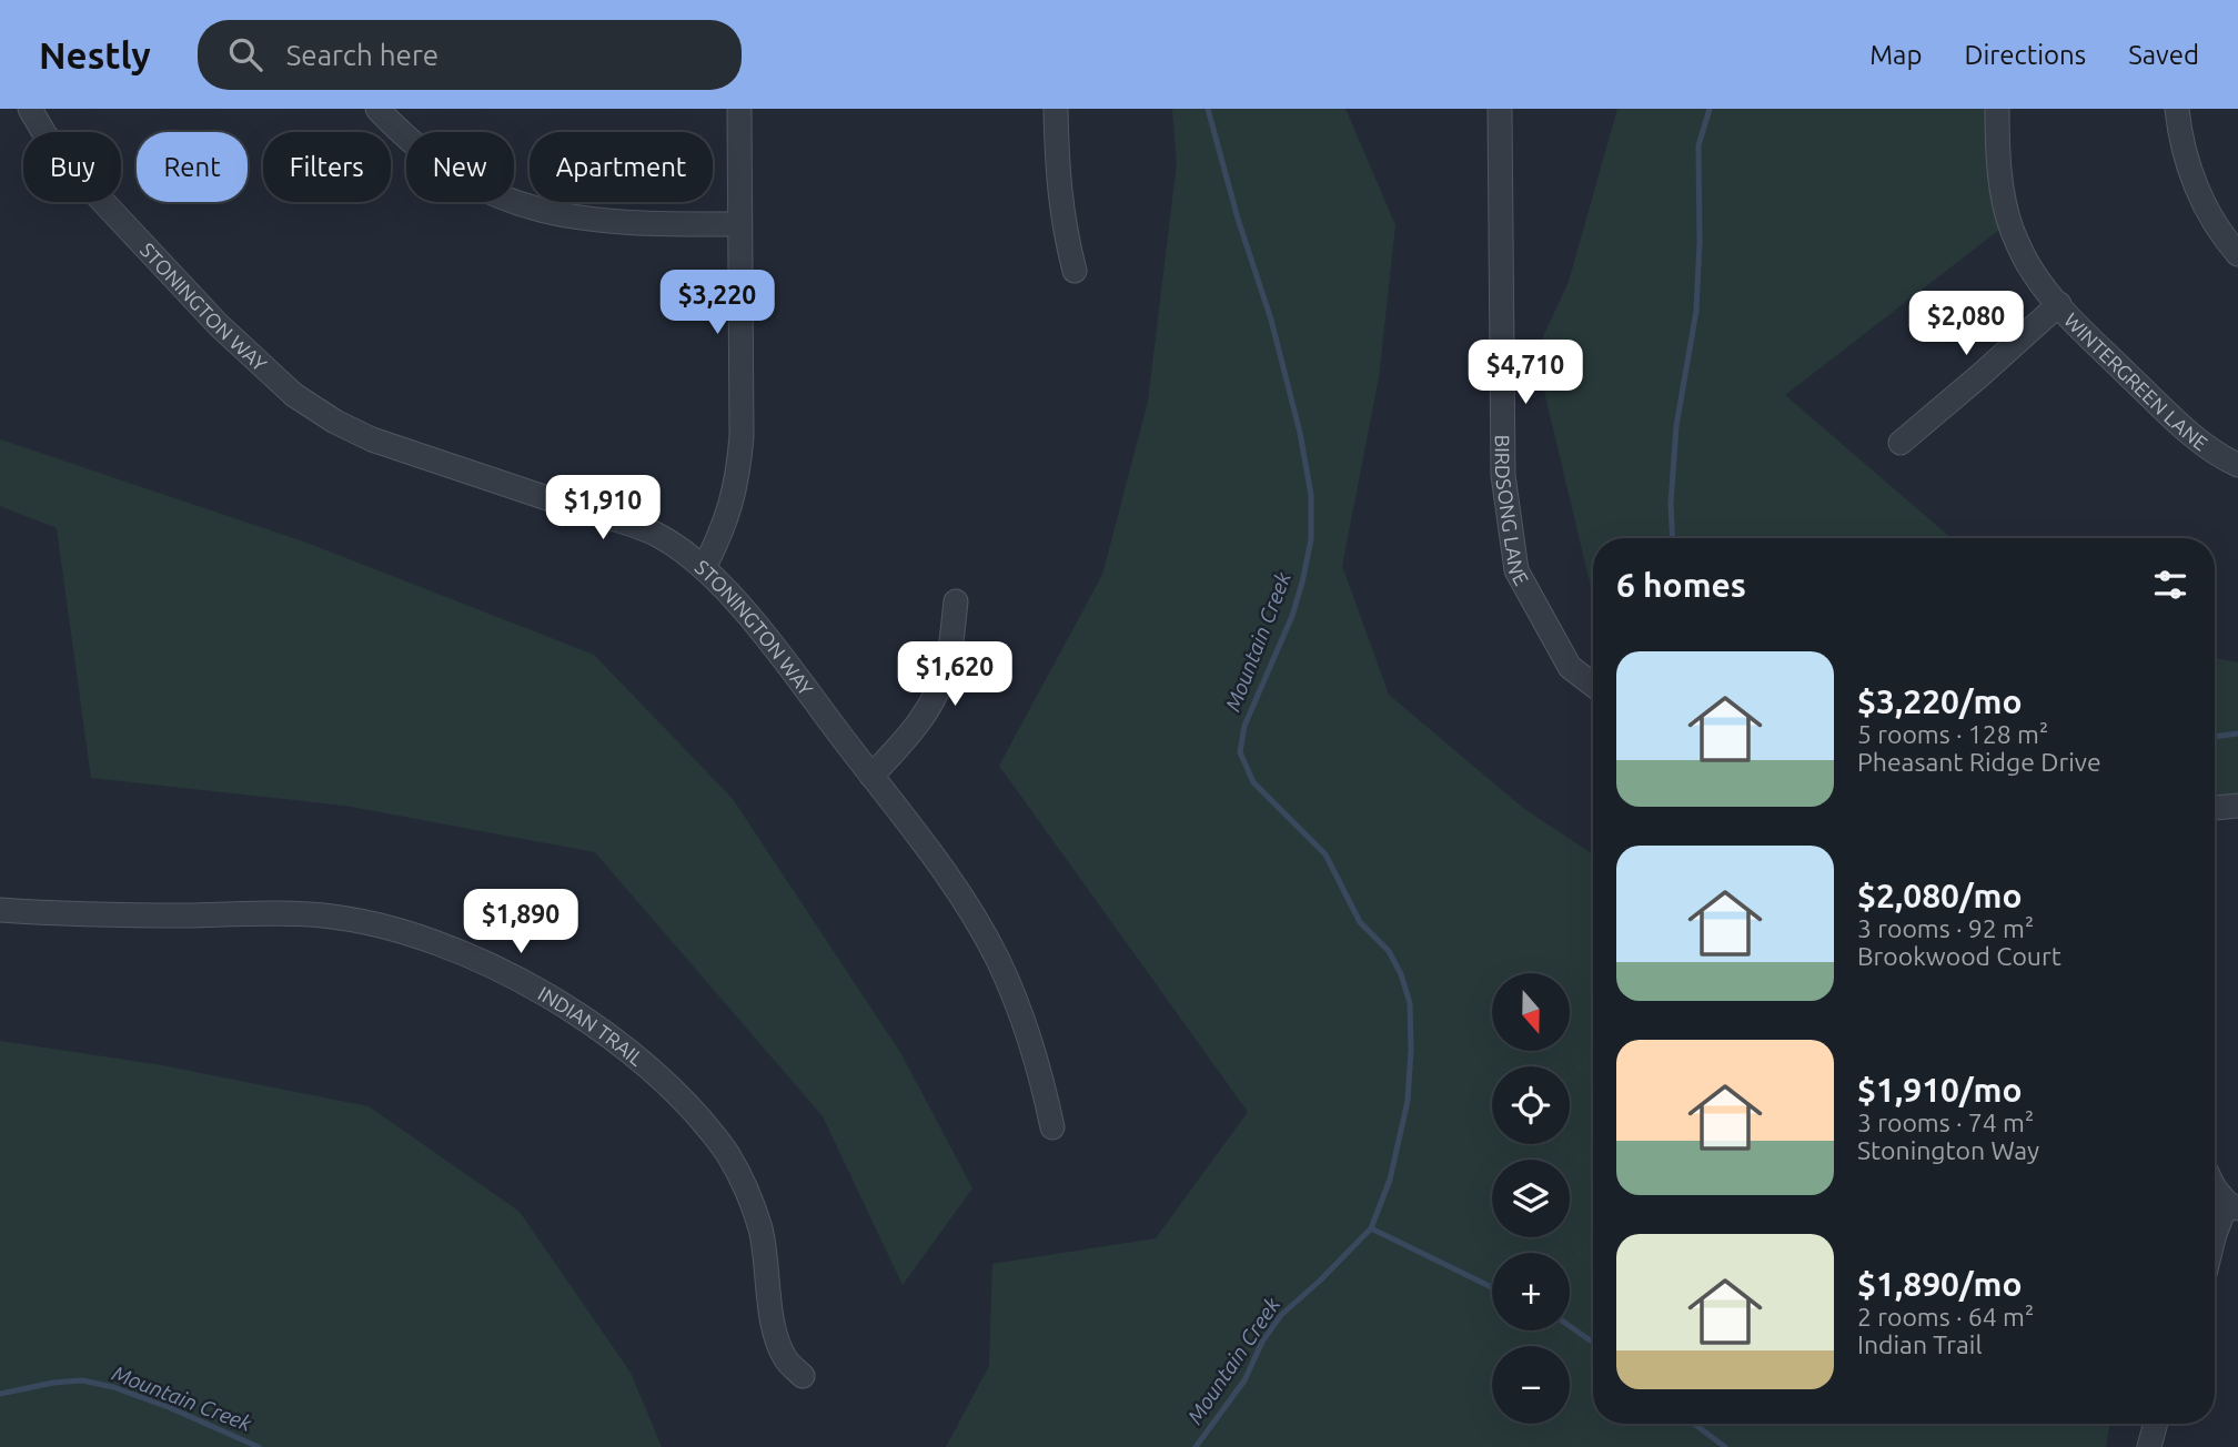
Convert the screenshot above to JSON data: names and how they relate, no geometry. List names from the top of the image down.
{
  "streets": {
    "street": [
      "STONINGTON WAY",
      "WINTERGREEN LANE",
      "BIRDSONG LANE",
      "INDIAN TRAIL"
    ]
  },
  "water": ["Mountain Creek"],
  "north": "bottom",
  "page": {
    "header": "Nestly",
    "search": "Search here",
    "nav": ["Map", "Directions", "Saved"],
    "chip": [
      "Buy",
      "Rent",
      "Filters",
      "New",
      "Apartment"
    ],
    "price": [
      "$3,220",
      "$2,080",
      "$4,710",
      "$1,910",
      "$1,620",
      "$1,890"
    ],
    "heading": "6 homes",
    "list": [
      {
        "name": "$3,220/mo",
        "note": "5 rooms · 128 m² · Pheasant Ridge Drive"
      },
      {
        "name": "$2,080/mo",
        "note": "3 rooms · 92 m² · Brookwood Court"
      },
      {
        "name": "$1,910/mo",
        "note": "3 rooms · 74 m² · Stonington Way"
      },
      {
        "name": "$1,890/mo",
        "note": "2 rooms · 64 m² · Indian Trail"
      }
    ],
    "map_buttons": ["+", "−"]
  }
}
